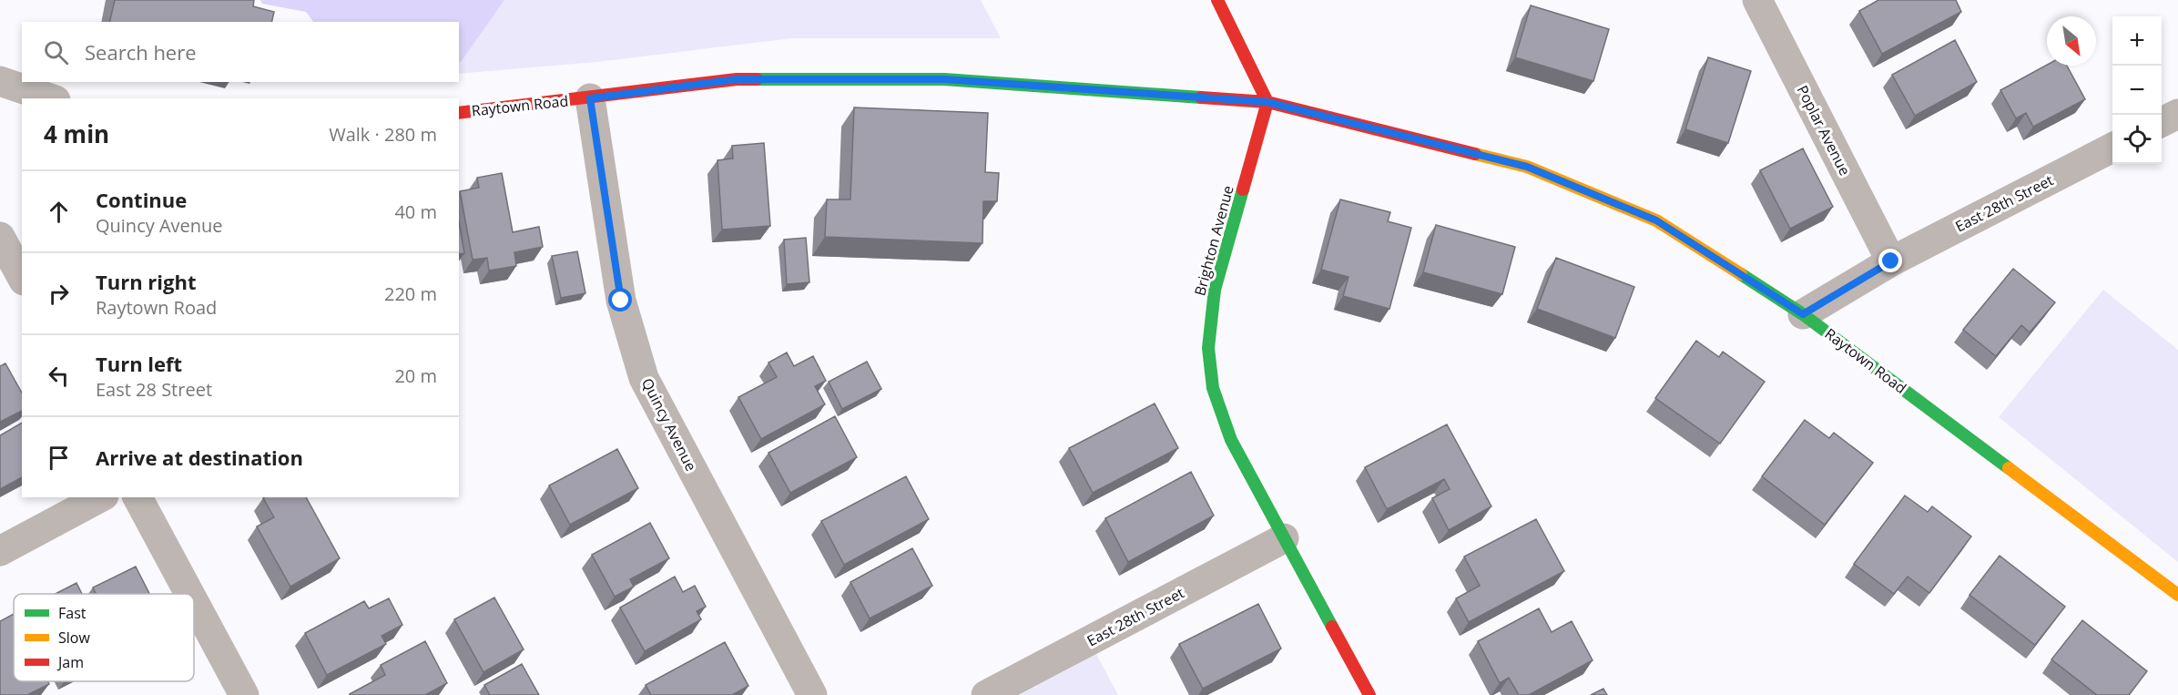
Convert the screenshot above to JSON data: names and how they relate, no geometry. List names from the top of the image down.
{
  "streets": {
    "street": [
      "Raytown Road",
      "Poplar Avenue",
      "East 28th Street",
      "Brighton Avenue",
      "Quincy Avenue"
    ]
  },
  "crossings": [
    ["Raytown Road", "East 28th Street"],
    ["Raytown Road", "Brighton Avenue"],
    ["Raytown Road", "Quincy Avenue"],
    ["Poplar Avenue", "East 28th Street"],
    ["East 28th Street", "Brighton Avenue"]
  ],
  "legend": ["Fast", "Slow", "Jam"],
  "north": "bottom right",
  "page": {
    "map_buttons": ["+", "−"],
    "search": "Search here",
    "heading": ["4 min", "Walk · 280 m"],
    "list": [
      ["Continue", "Quincy Avenue", "40 m"],
      ["Turn right", "Raytown Road", "220 m"],
      ["Turn left", "East 28 Street", "20 m"],
      "Arrive at destination"
    ]
  }
}
